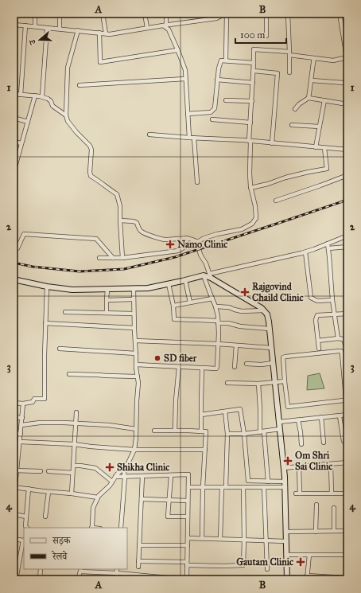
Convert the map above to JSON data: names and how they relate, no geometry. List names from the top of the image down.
{
  "places": {
    "health": [
      "Namo Clinic",
      "Rajgovind Chaild Clinic",
      "Om Shri Sai Clinic",
      "Shikha Clinic",
      "Gautam Clinic"
    ],
    "other": ["SD fiber"]
  },
  "legend": ["सड़क", "रेलवे"],
  "scale_bar": "100 m",
  "north": "left",
  "grid": {
    "columns": ["A", "B"],
    "rows": [
      "1",
      "2",
      "3",
      "4"
    ]
  }
}
